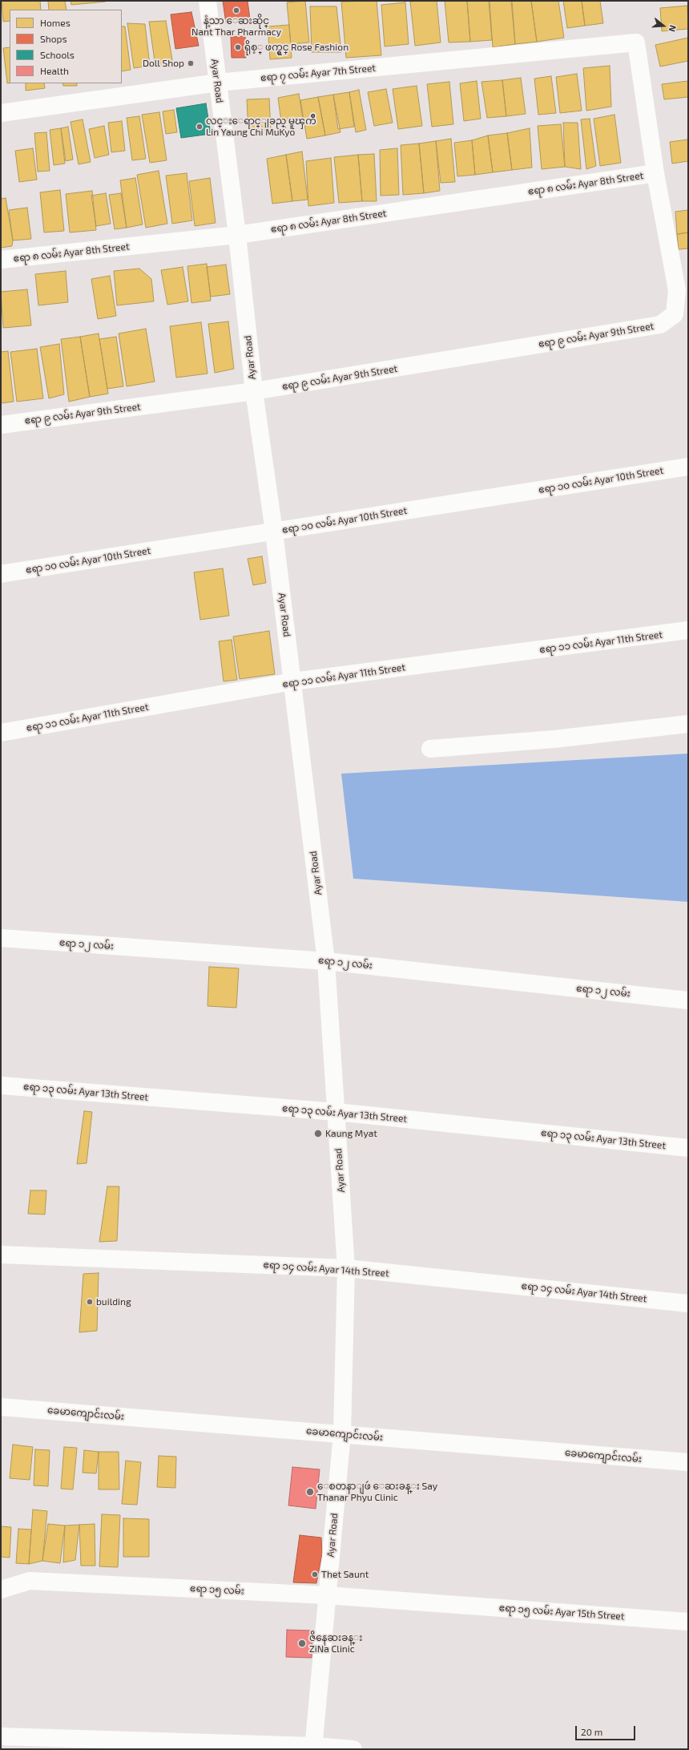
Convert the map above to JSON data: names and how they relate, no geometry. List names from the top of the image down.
{
  "streets": {
    "street": [
      "ဧရာ ၇ လမ်း Ayar 7th Street",
      "Ayar Road",
      "ဧရာ ၈ လမ်း Ayar 8th Street",
      "ဧရာ ၉ လမ်း Ayar 9th Street",
      "ဧရာ ၁၀ လမ်း Ayar 10th Street",
      "ဧရာ ၁၁ လမ်း Ayar 11th Street",
      "ဧရာ ၁၂ လမ်း",
      "ဧရာ ၁၃ လမ်း Ayar 13th Street",
      "ဧရာ ၁၄ လမ်း Ayar 14th Street",
      "ခေမာကျောင်းလမ်း",
      "ဧရာ ၁၅ လမ်း",
      "ဧရာ ၁၅ လမ်း Ayar 15th Street"
    ]
  },
  "crossings": [
    ["ဧရာ ၇ လမ်း Ayar 7th Street", "Ayar Road"],
    ["ဧရာ ၇ လမ်း Ayar 7th Street", "ဧရာ ၈ လမ်း Ayar 8th Street"],
    ["ဧရာ ၇ လမ်း Ayar 7th Street", "ဧရာ ၉ လမ်း Ayar 9th Street"],
    ["Ayar Road", "ဧရာ ၈ လမ်း Ayar 8th Street"],
    ["Ayar Road", "ဧရာ ၉ လမ်း Ayar 9th Street"],
    ["Ayar Road", "ဧရာ ၁၀ လမ်း Ayar 10th Street"],
    ["Ayar Road", "ဧရာ ၁၁ လမ်း Ayar 11th Street"],
    ["Ayar Road", "ဧရာ ၁၂ လမ်း"],
    ["Ayar Road", "ဧရာ ၁၃ လမ်း Ayar 13th Street"],
    ["Ayar Road", "ဧရာ ၁၄ လမ်း Ayar 14th Street"],
    ["Ayar Road", "ခေမာကျောင်းလမ်း"],
    ["Ayar Road", "ဧရာ ၁၅ လမ်း"],
    ["ဧရာ ၈ လမ်း Ayar 8th Street", "ဧရာ ၉ လမ်း Ayar 9th Street"],
    ["ဧရာ ၁၅ လမ်း", "ဧရာ ၁၅ လမ်း Ayar 15th Street"]
  ],
  "places": [
    "နံ့သာ ေဆးဆိုင္ Nant Thar Pharmacy",
    "ရိုစ့္ ဖက္ရွင္ Rose Fashion",
    "Doll Shop",
    "လင္းေရာင္ျခည္ မူၾကိဳ Lin Yaung Chi MuKyo",
    "Kaung Myat",
    "building",
    "ေစတနာျဖဴ ေဆးခန္း Say Thanar Phyu Clinic",
    "Thet Saunt",
    "ဇိနေဆးခန္း ZiNa Clinic"
  ],
  "legend": [
    "Homes",
    "Shops",
    "Schools",
    "Health"
  ],
  "scale_bar": "20 m",
  "north": "right"
}
